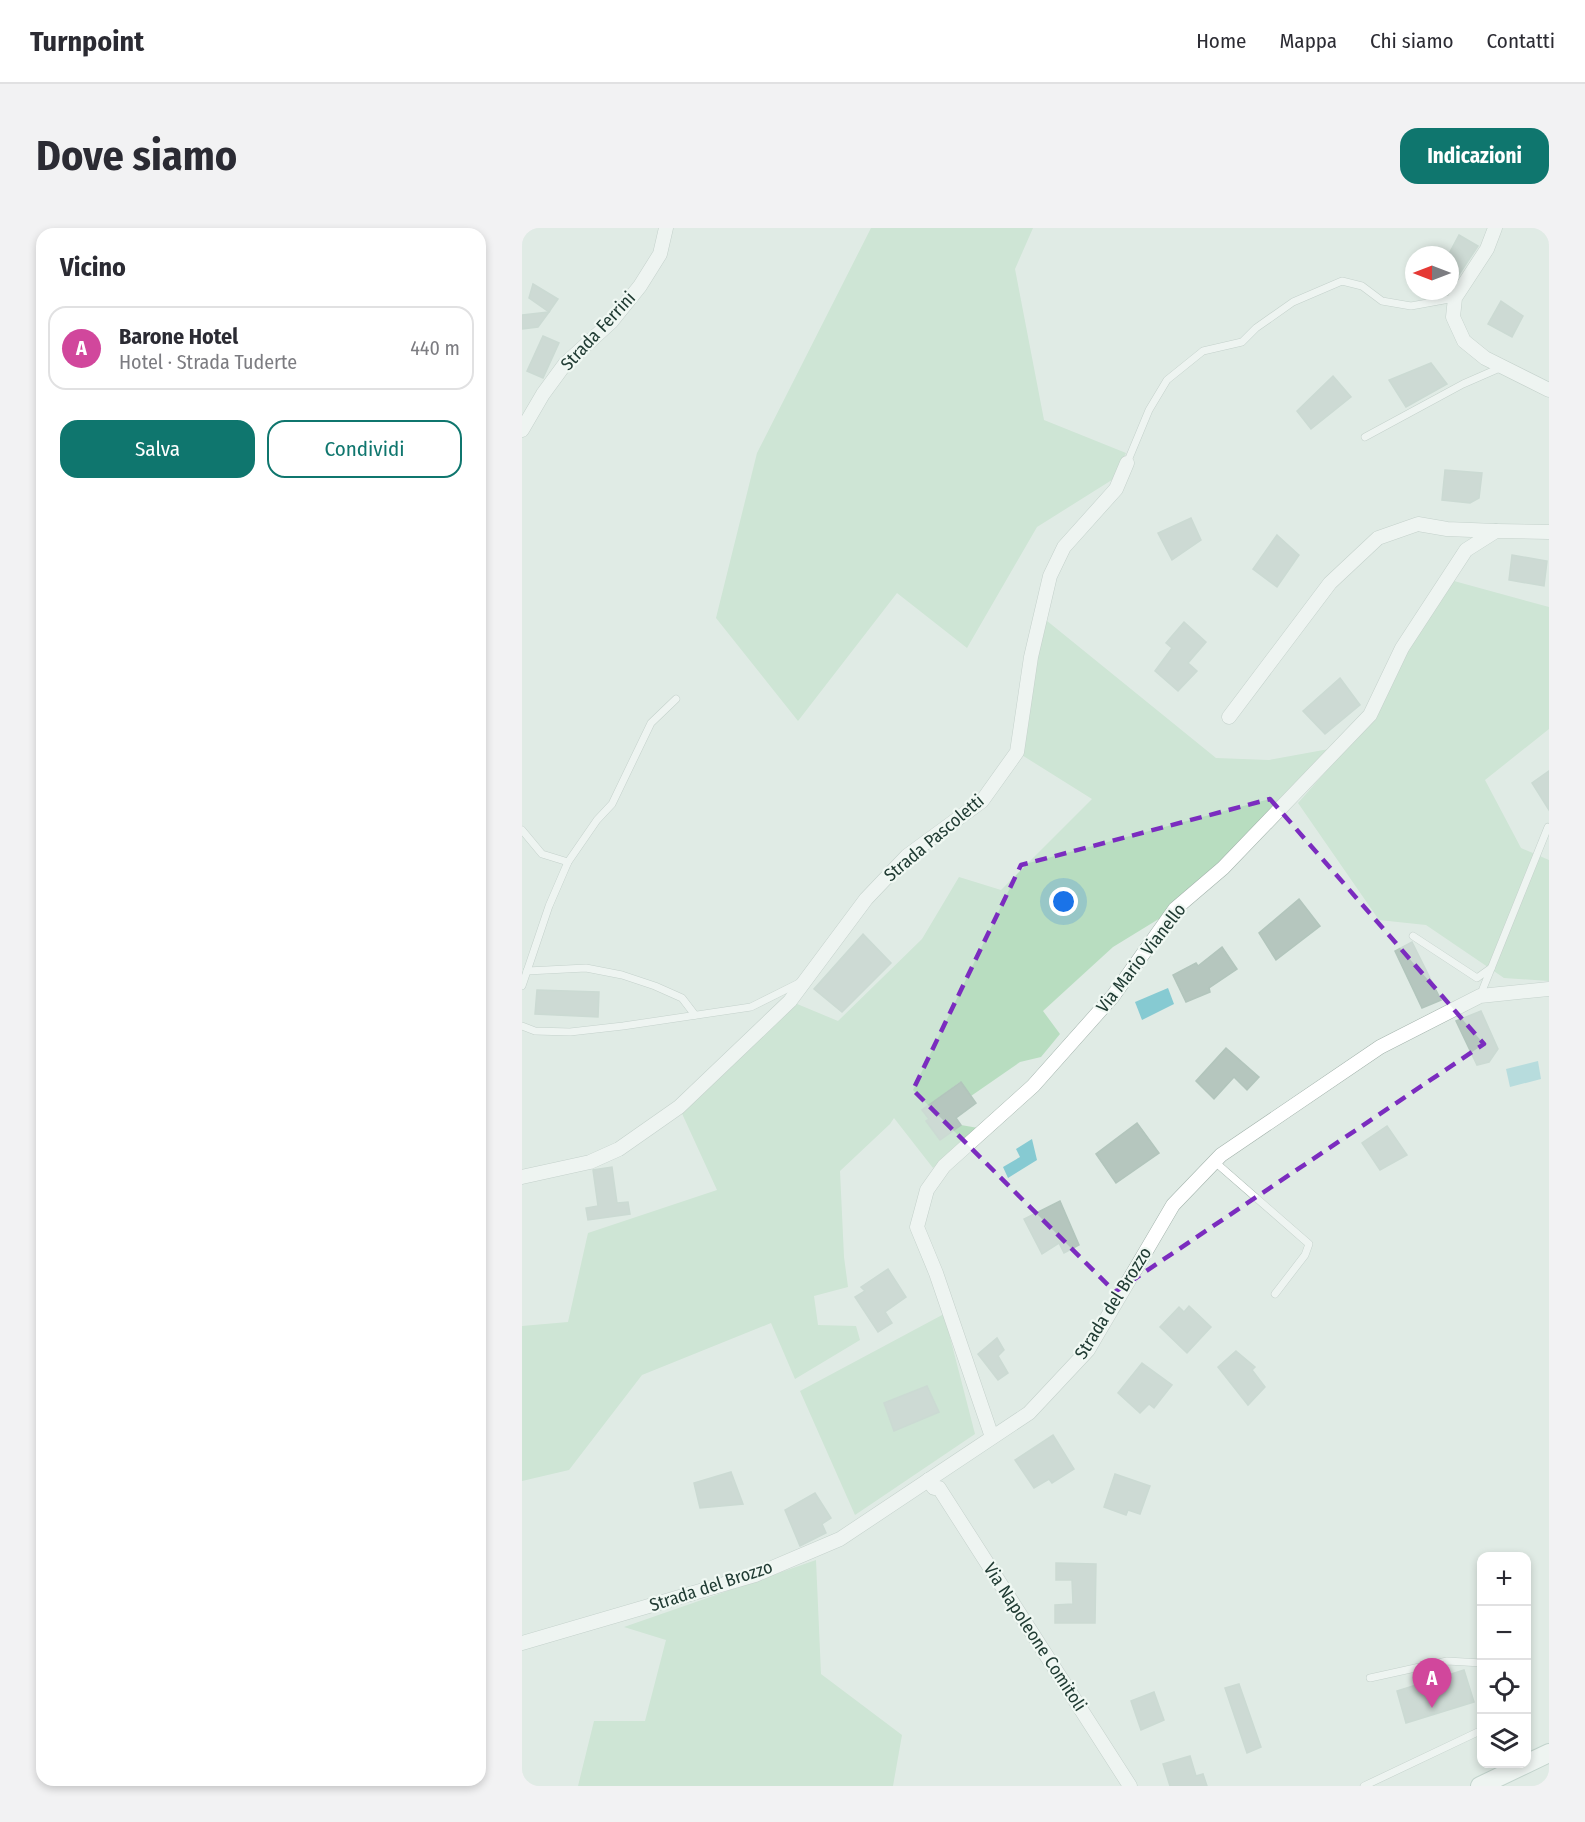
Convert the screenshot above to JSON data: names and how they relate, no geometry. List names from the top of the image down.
{
  "streets": {
    "street": [
      "Strada Ferrini",
      "Strada Pascoletti",
      "Via Mario Vianello",
      "Strada del Brozzo",
      "Via Napoleone Comitoli"
    ]
  },
  "crossings": [
    ["Via Mario Vianello", "Strada del Brozzo"],
    ["Strada del Brozzo", "Via Napoleone Comitoli"]
  ],
  "north": "left",
  "page": {
    "header": "Turnpoint",
    "nav": [
      "Home",
      "Mappa",
      "Chi siamo",
      "Contatti"
    ],
    "buttons": [
      "Indicazioni",
      ["Salva", "Condividi"]
    ],
    "title": "Dove siamo",
    "heading": "Vicino",
    "list": [
      {
        "mark": "A",
        "name": "Barone Hotel",
        "note": "Hotel · Strada Tuderte",
        "value": "440 m"
      }
    ],
    "map_buttons": ["+", "−"],
    "pins": "A"
  }
}
